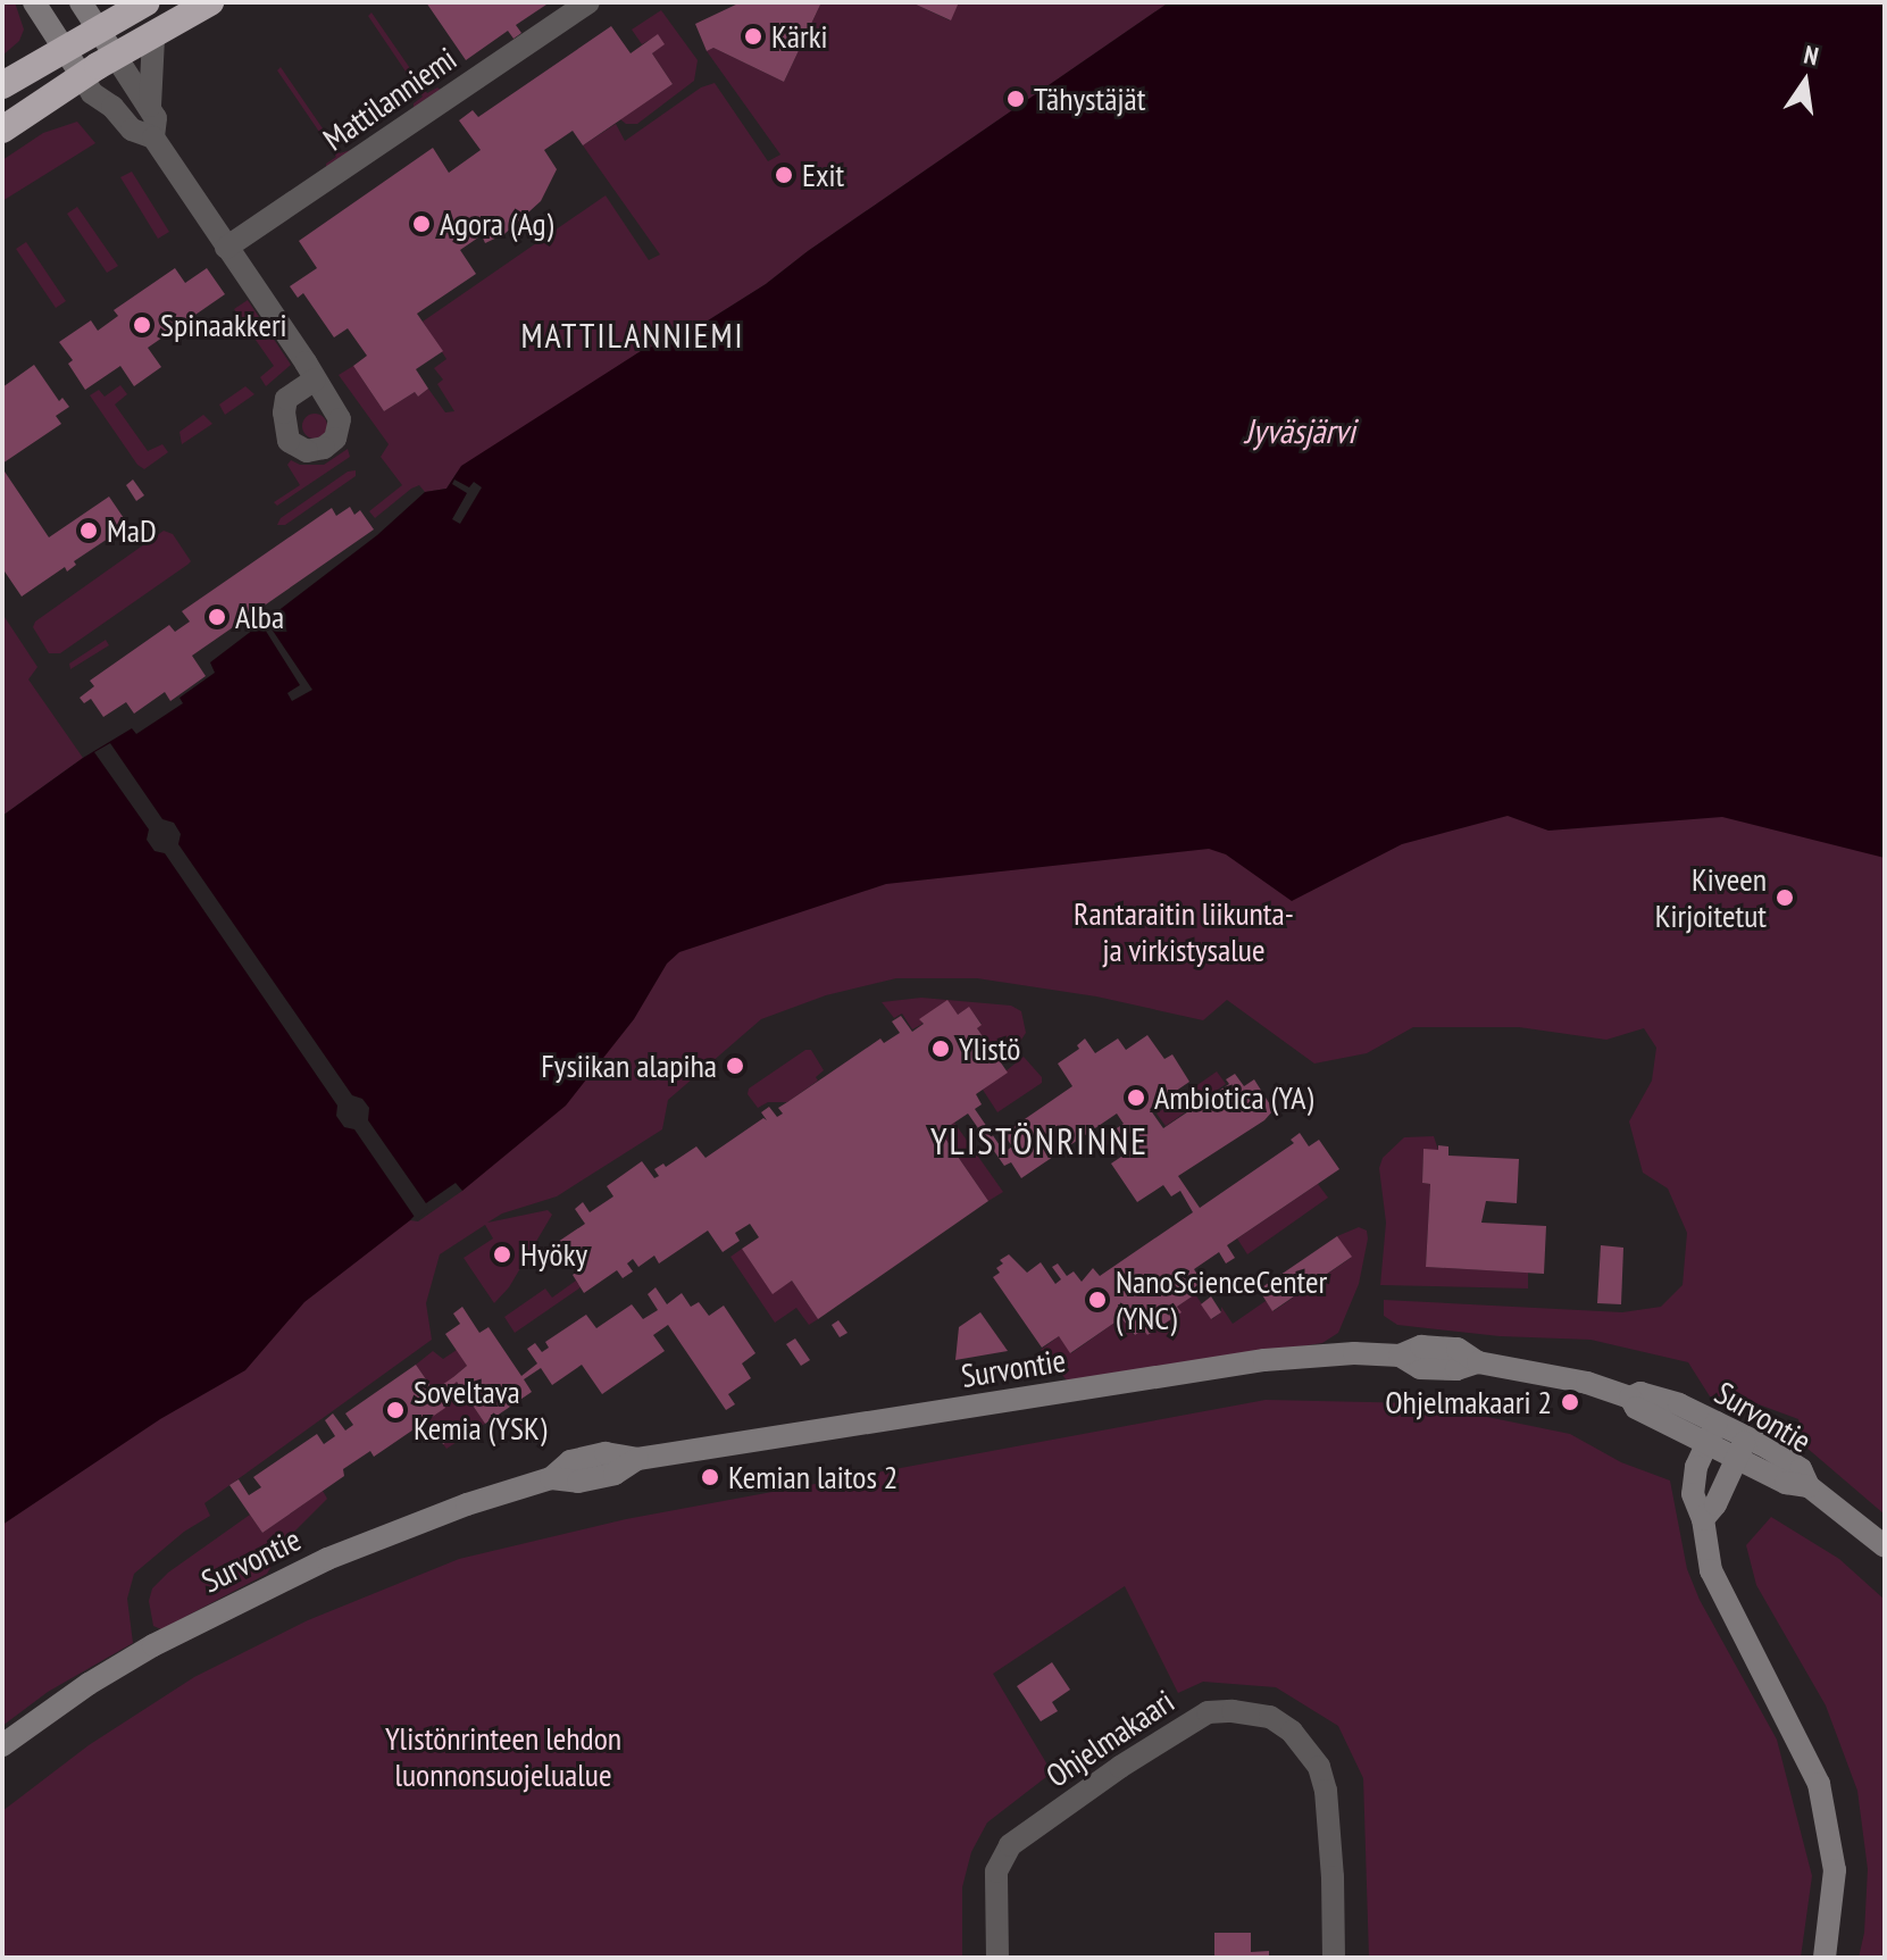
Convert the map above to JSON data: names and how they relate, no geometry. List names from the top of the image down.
{
  "streets": {
    "main road": ["Survontie"],
    "street": ["Mattilanniemi", "Ohjelmakaari"]
  },
  "districts": ["MATTILANNIEMI", "YLISTÖNRINNE"],
  "water": ["Jyväsjärvi"],
  "parks": ["Rantaraitin liikunta- ja virkistysalue", "Ylistönrinteen lehdon luonnonsuojelualue"],
  "places": [
    "Kärki",
    "Tähystäjät",
    "Exit",
    "Agora (Ag)",
    "Spinaakkeri",
    "MaD",
    "Alba",
    "Kiveen Kirjoitetut",
    "Ylistö",
    "Fysiikan alapiha",
    "Ambiotica (YA)",
    "Hyöky",
    "NanoScienceCenter (YNC)",
    "Ohjelmakaari 2",
    "Soveltava Kemia (YSK)",
    "Kemian laitos 2"
  ],
  "north": "top"
}
